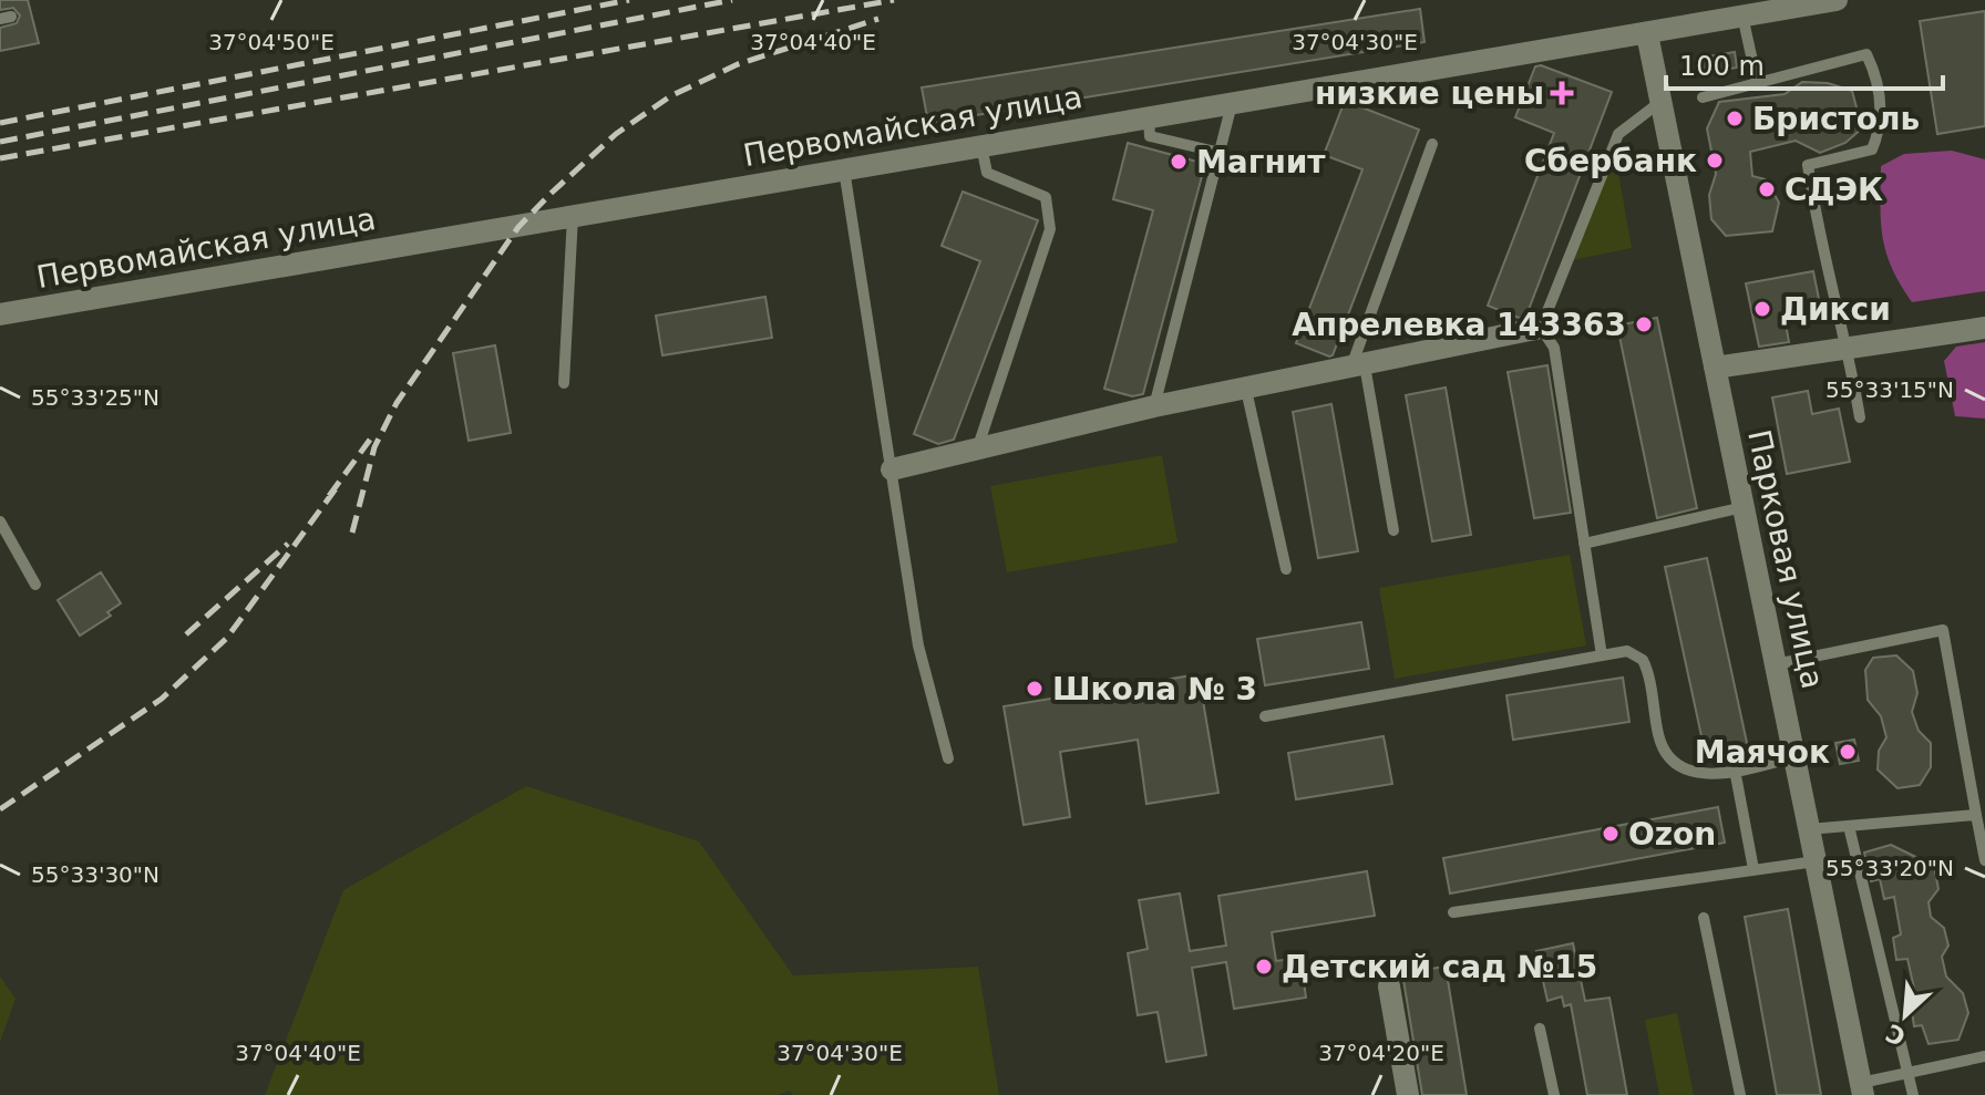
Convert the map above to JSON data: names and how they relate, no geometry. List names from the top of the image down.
{
  "streets": {
    "street": ["Первомайская улица", "Парковая улица"]
  },
  "crossings": [
    ["Первомайская улица", "Парковая улица"]
  ],
  "places": {
    "health": ["низкие цены"],
    "other": [
      "Бристоль",
      "Сбербанк",
      "Магнит",
      "СДЭК",
      "Дикси",
      "Апрелевка 143363",
      "Школа № 3",
      "Маячок",
      "Ozon",
      "Детский сад №15"
    ]
  },
  "scale_bar": "100 m",
  "north": "bottom left",
  "coordinates": [
    "37°04'40\"E",
    "37°04'30\"E",
    "37°04'50\"E",
    "55°33'15\"N",
    "55°33'25\"N",
    "55°33'20\"N",
    "55°33'30\"N",
    "37°04'20\"E"
  ]
}
